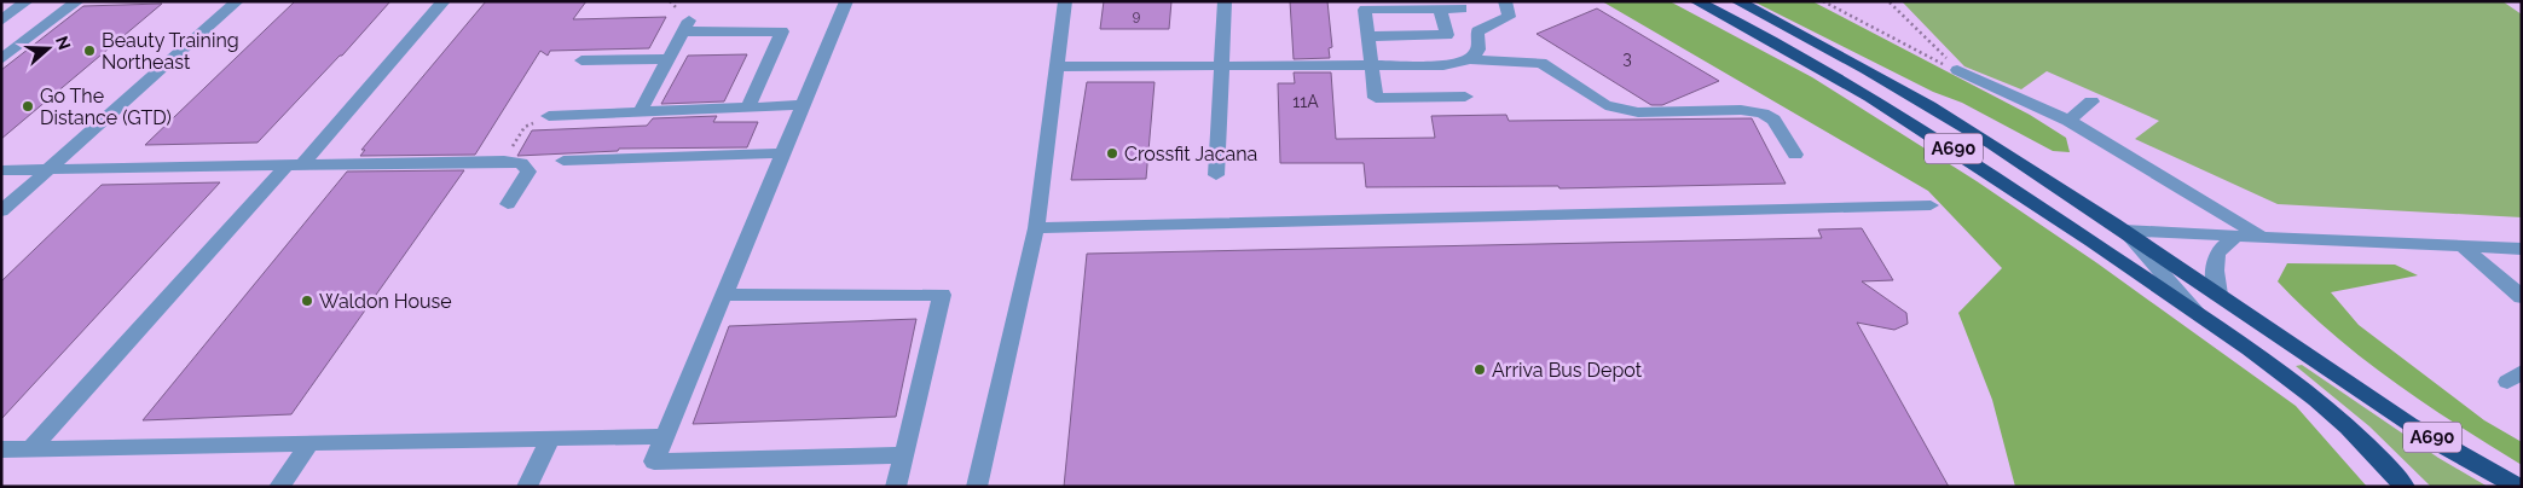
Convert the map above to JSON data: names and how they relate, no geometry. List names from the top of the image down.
{
  "streets": {
    "highway": ["A690"]
  },
  "places": [
    "Beauty Training Northeast",
    "Go The Distance (GTD)",
    "Crossfit Jacana",
    "Waldon House",
    "Arriva Bus Depot"
  ],
  "house_numbers": ["9", "3", "11A"],
  "north": "right"
}
